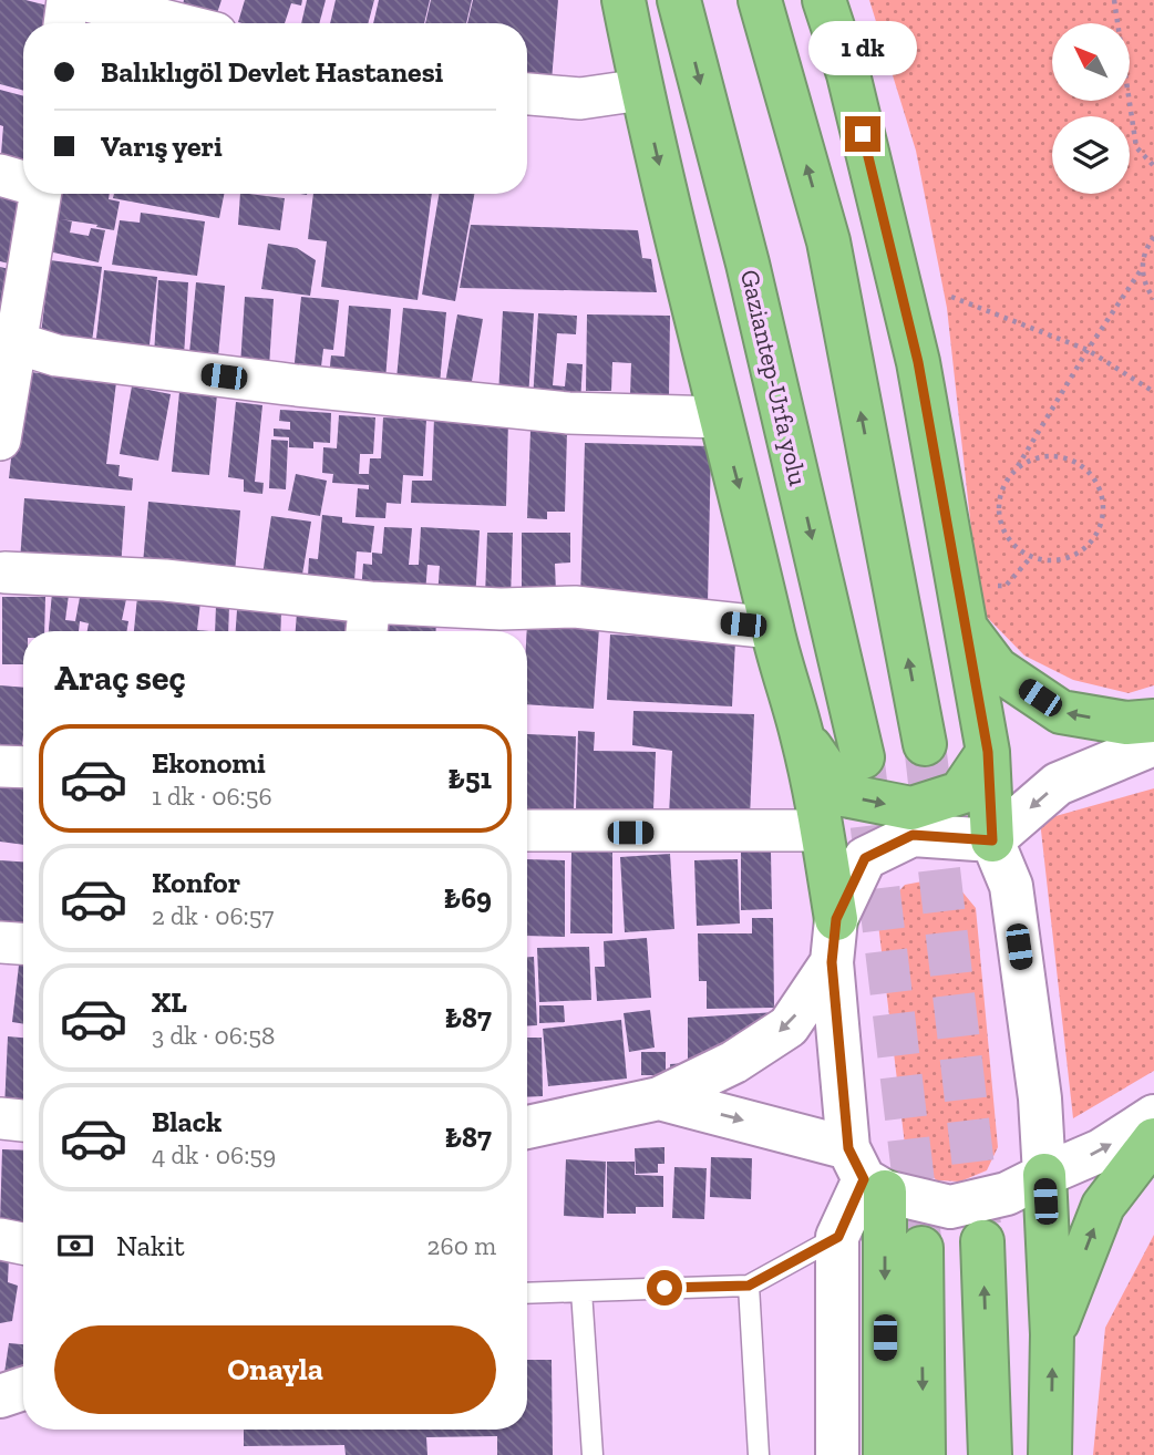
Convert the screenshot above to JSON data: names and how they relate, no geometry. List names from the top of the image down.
{
  "streets": {
    "highway": ["Gaziantep-Urfa yolu"]
  },
  "north": "top left",
  "page": {
    "bubble": "1 dk",
    "banner": ["Balıklıgöl Devlet Hastanesi", "Varış yeri"],
    "heading": "Araç seç",
    "list": [
      {
        "name": "Ekonomi",
        "note": "1 dk · 06:56",
        "value": "₺51"
      },
      {
        "name": "Konfor",
        "note": "2 dk · 06:57",
        "value": "₺69"
      },
      {
        "name": "XL",
        "note": "3 dk · 06:58",
        "value": "₺87"
      },
      {
        "name": "Black",
        "note": "4 dk · 06:59",
        "value": "₺87"
      }
    ],
    "pay": ["Nakit", "260 m"],
    "buttons": "Onayla"
  }
}
